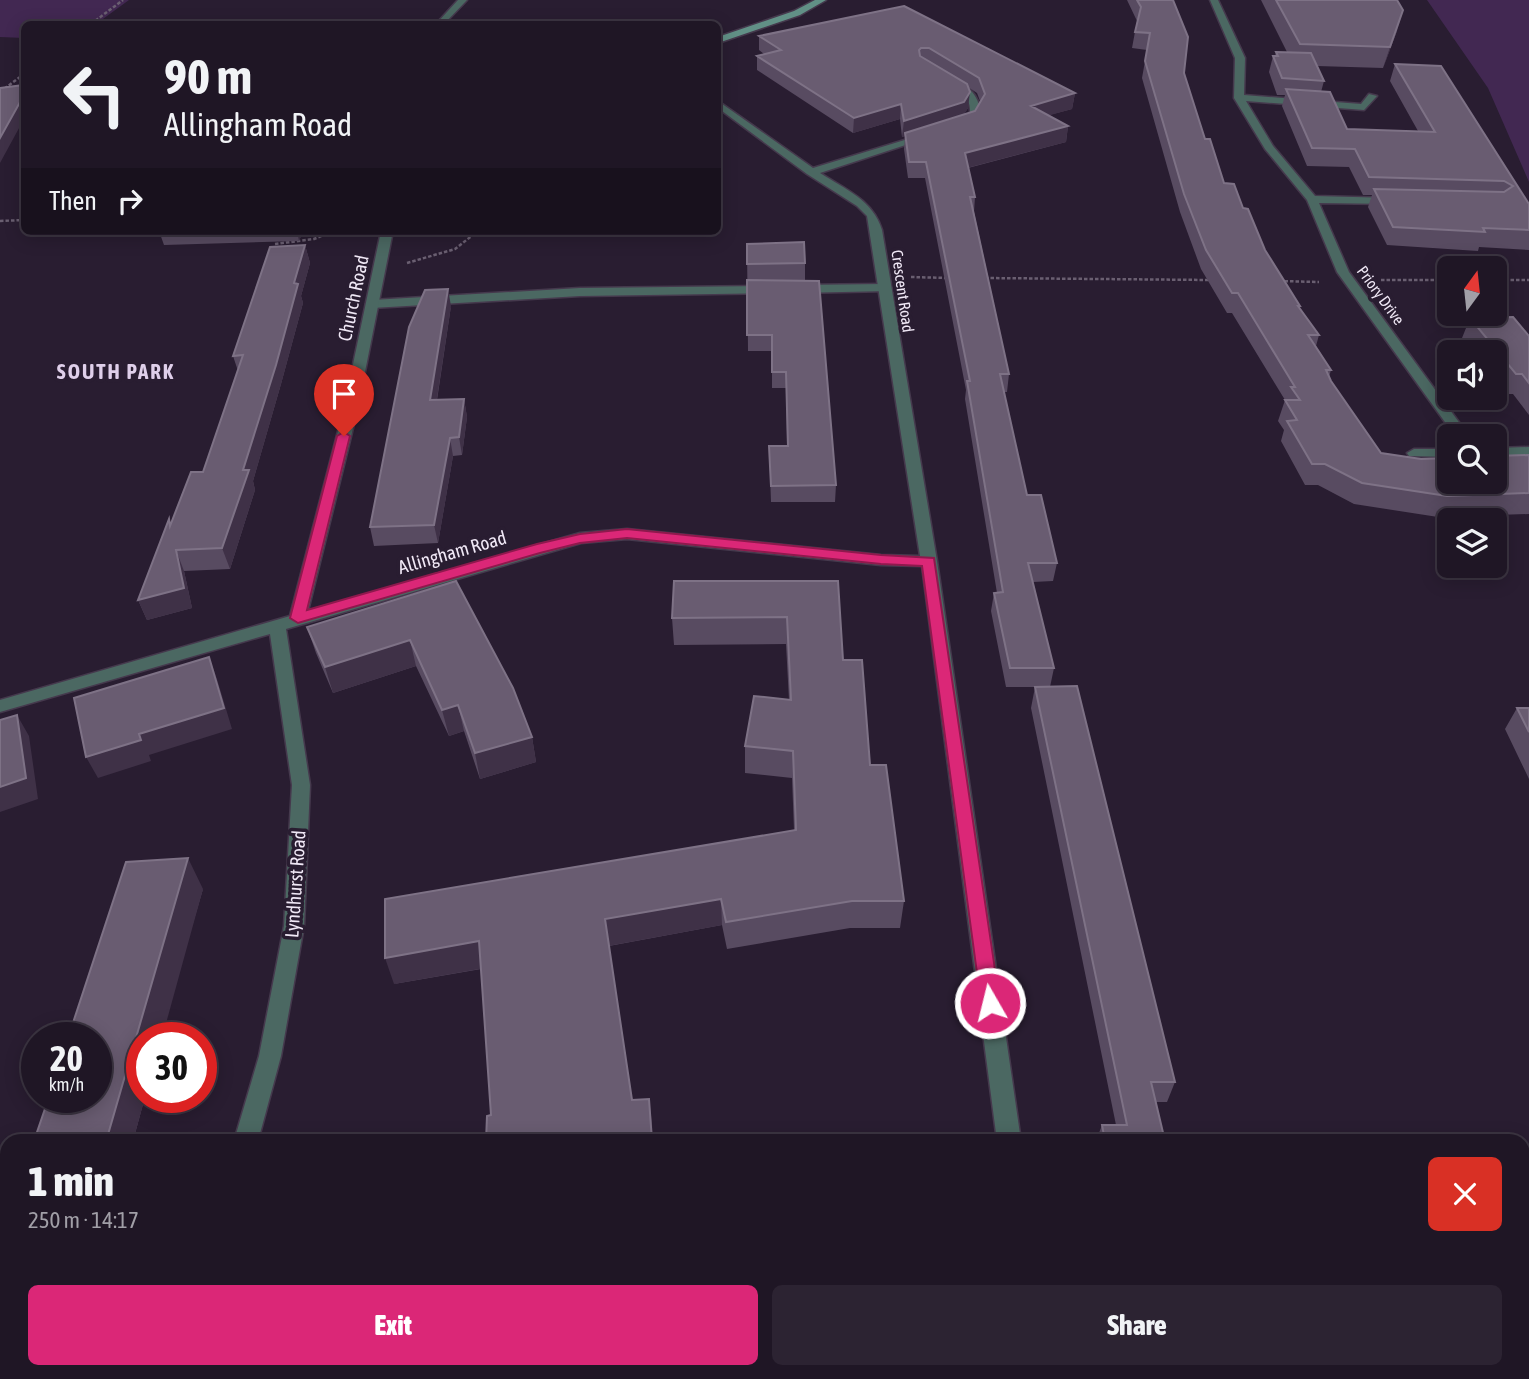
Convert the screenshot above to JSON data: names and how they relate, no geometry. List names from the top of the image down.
{
  "streets": {
    "street": [
      "Crescent Road",
      "Priory Drive",
      "Church Road",
      "Allingham Road",
      "Lyndhurst Road"
    ]
  },
  "crossings": [
    ["Crescent Road", "Allingham Road"],
    ["Church Road", "Allingham Road"],
    ["Allingham Road", "Lyndhurst Road"]
  ],
  "districts": ["SOUTH PARK"],
  "north": "top",
  "page": {
    "turn": ["90 m", "Allingham Road"],
    "then": "Then",
    "speed": "20 km/h",
    "limit": "30",
    "heading": ["1 min", "250 m · 14:17"],
    "buttons": ["Exit", "Share"]
  }
}
